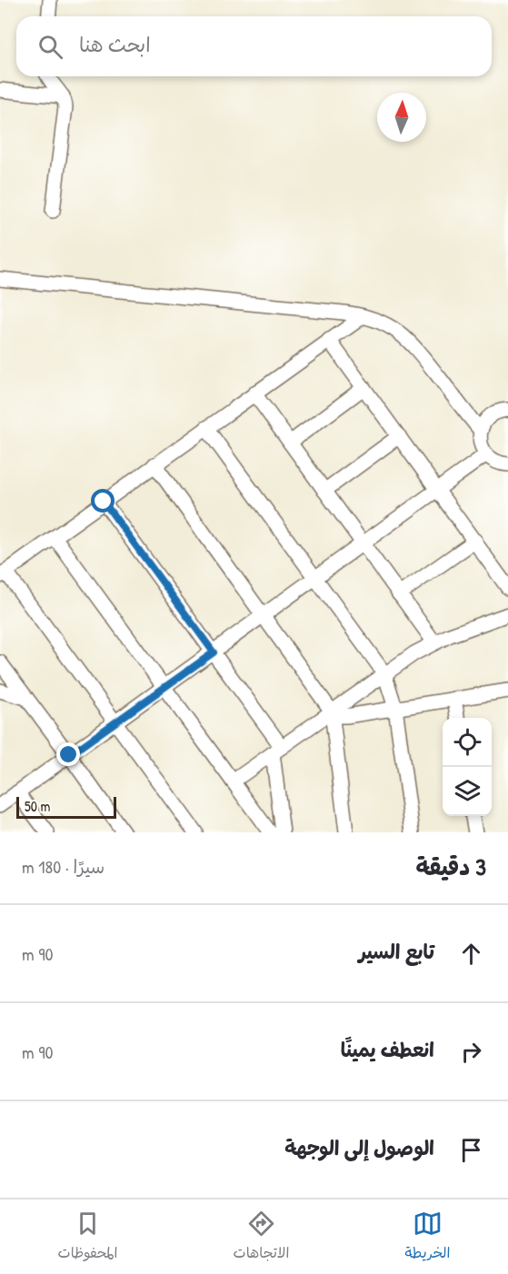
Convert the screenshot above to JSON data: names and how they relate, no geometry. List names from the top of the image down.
{
  "scale_bar": "50 m",
  "north": "top",
  "page": {
    "search": "ابحث هنا",
    "scale": "50 m",
    "heading": ["3 دقيقة", "سيرًا · 180 m"],
    "list": [
      ["تابع السير", "90 m"],
      ["انعطف يمينًا", "90 m"],
      "الوصول إلى الوجهة"
    ],
    "nav": ["الخريطة", "الاتجاهات", "المحفوظات"]
  }
}
